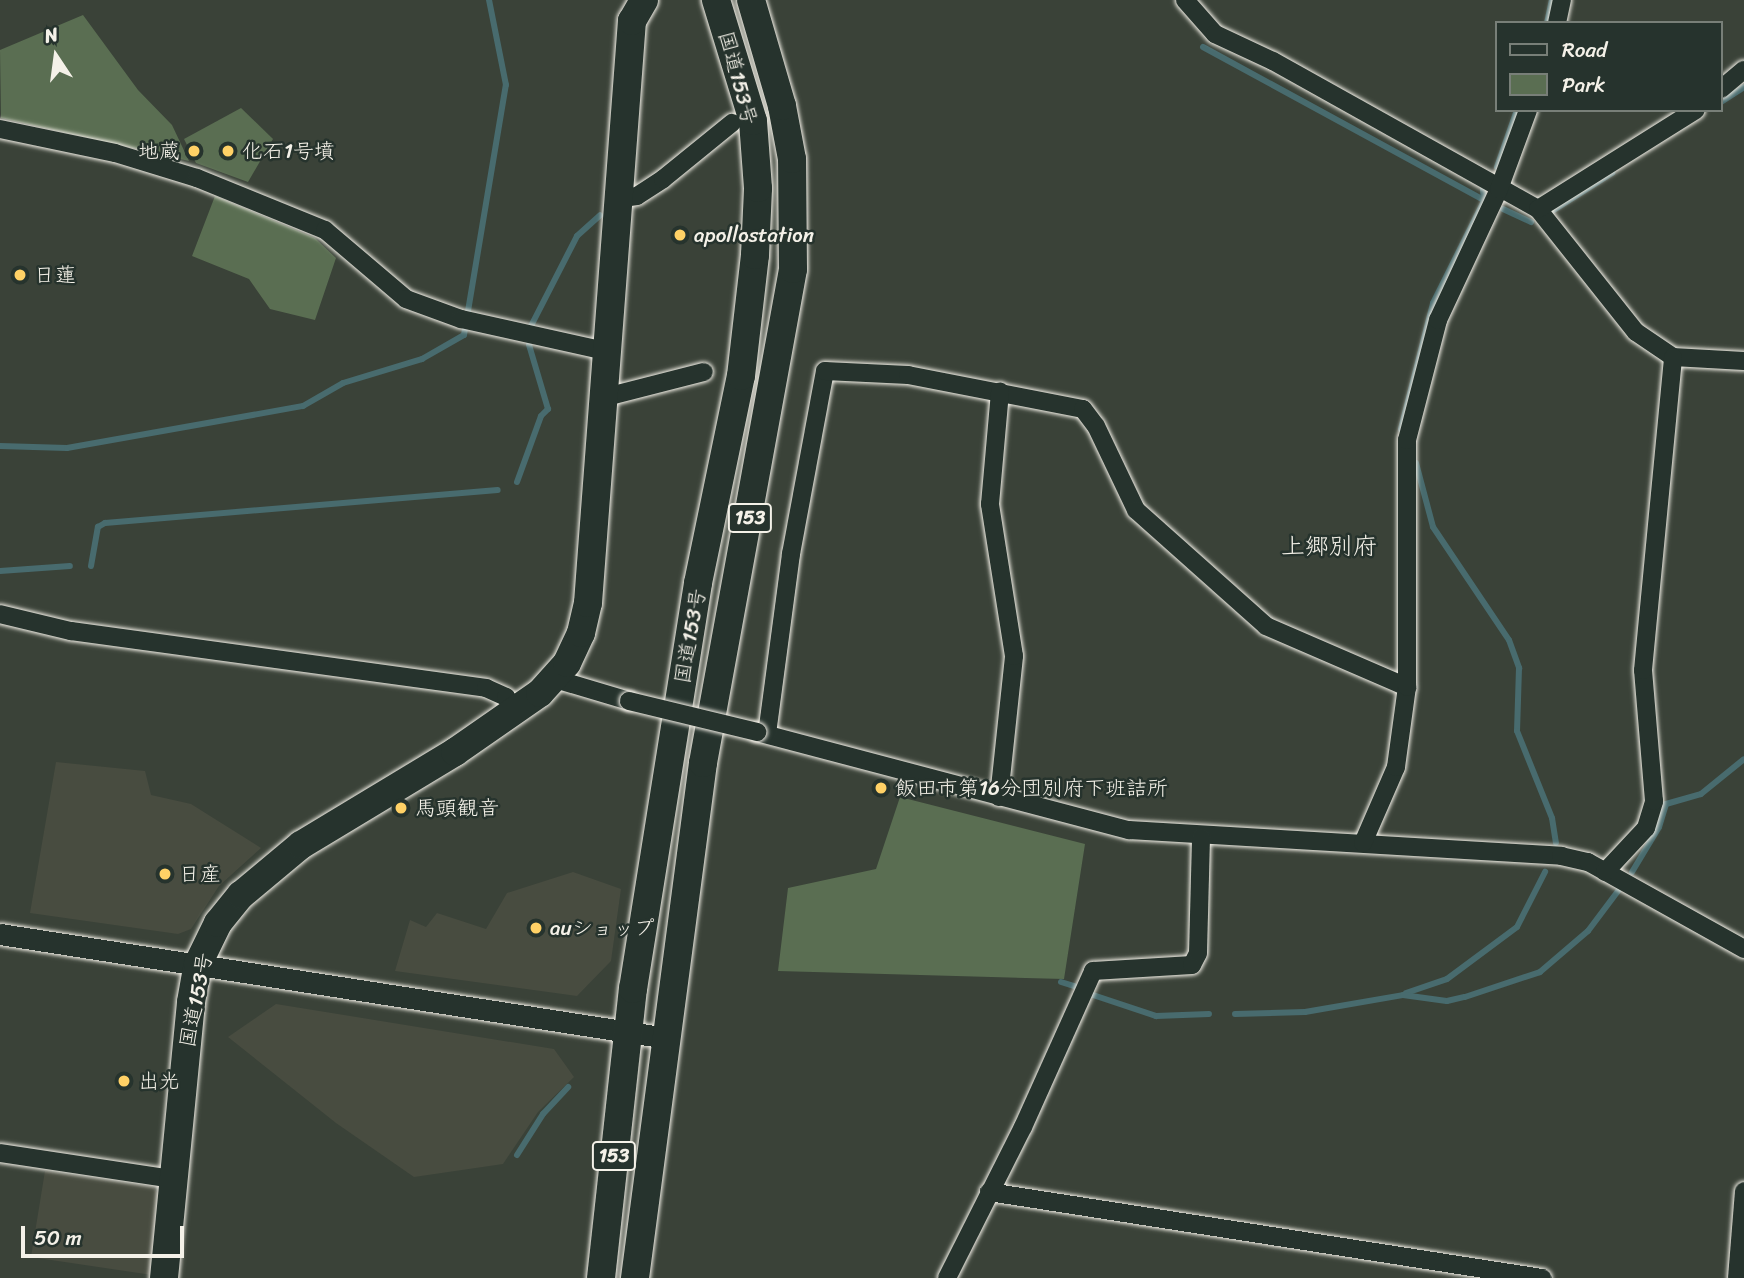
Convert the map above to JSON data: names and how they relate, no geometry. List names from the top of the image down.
{
  "streets": {
    "highway": ["国道153号", "153"]
  },
  "districts": ["上郷別府"],
  "places": [
    "地蔵",
    "化石1号墳",
    "apollostation",
    "日蓮",
    "飯田市第16分団別府下班詰所",
    "馬頭観音",
    "日産",
    "auショップ",
    "出光"
  ],
  "legend": ["Road", "Park"],
  "scale_bar": "50 m",
  "north": "top"
}
